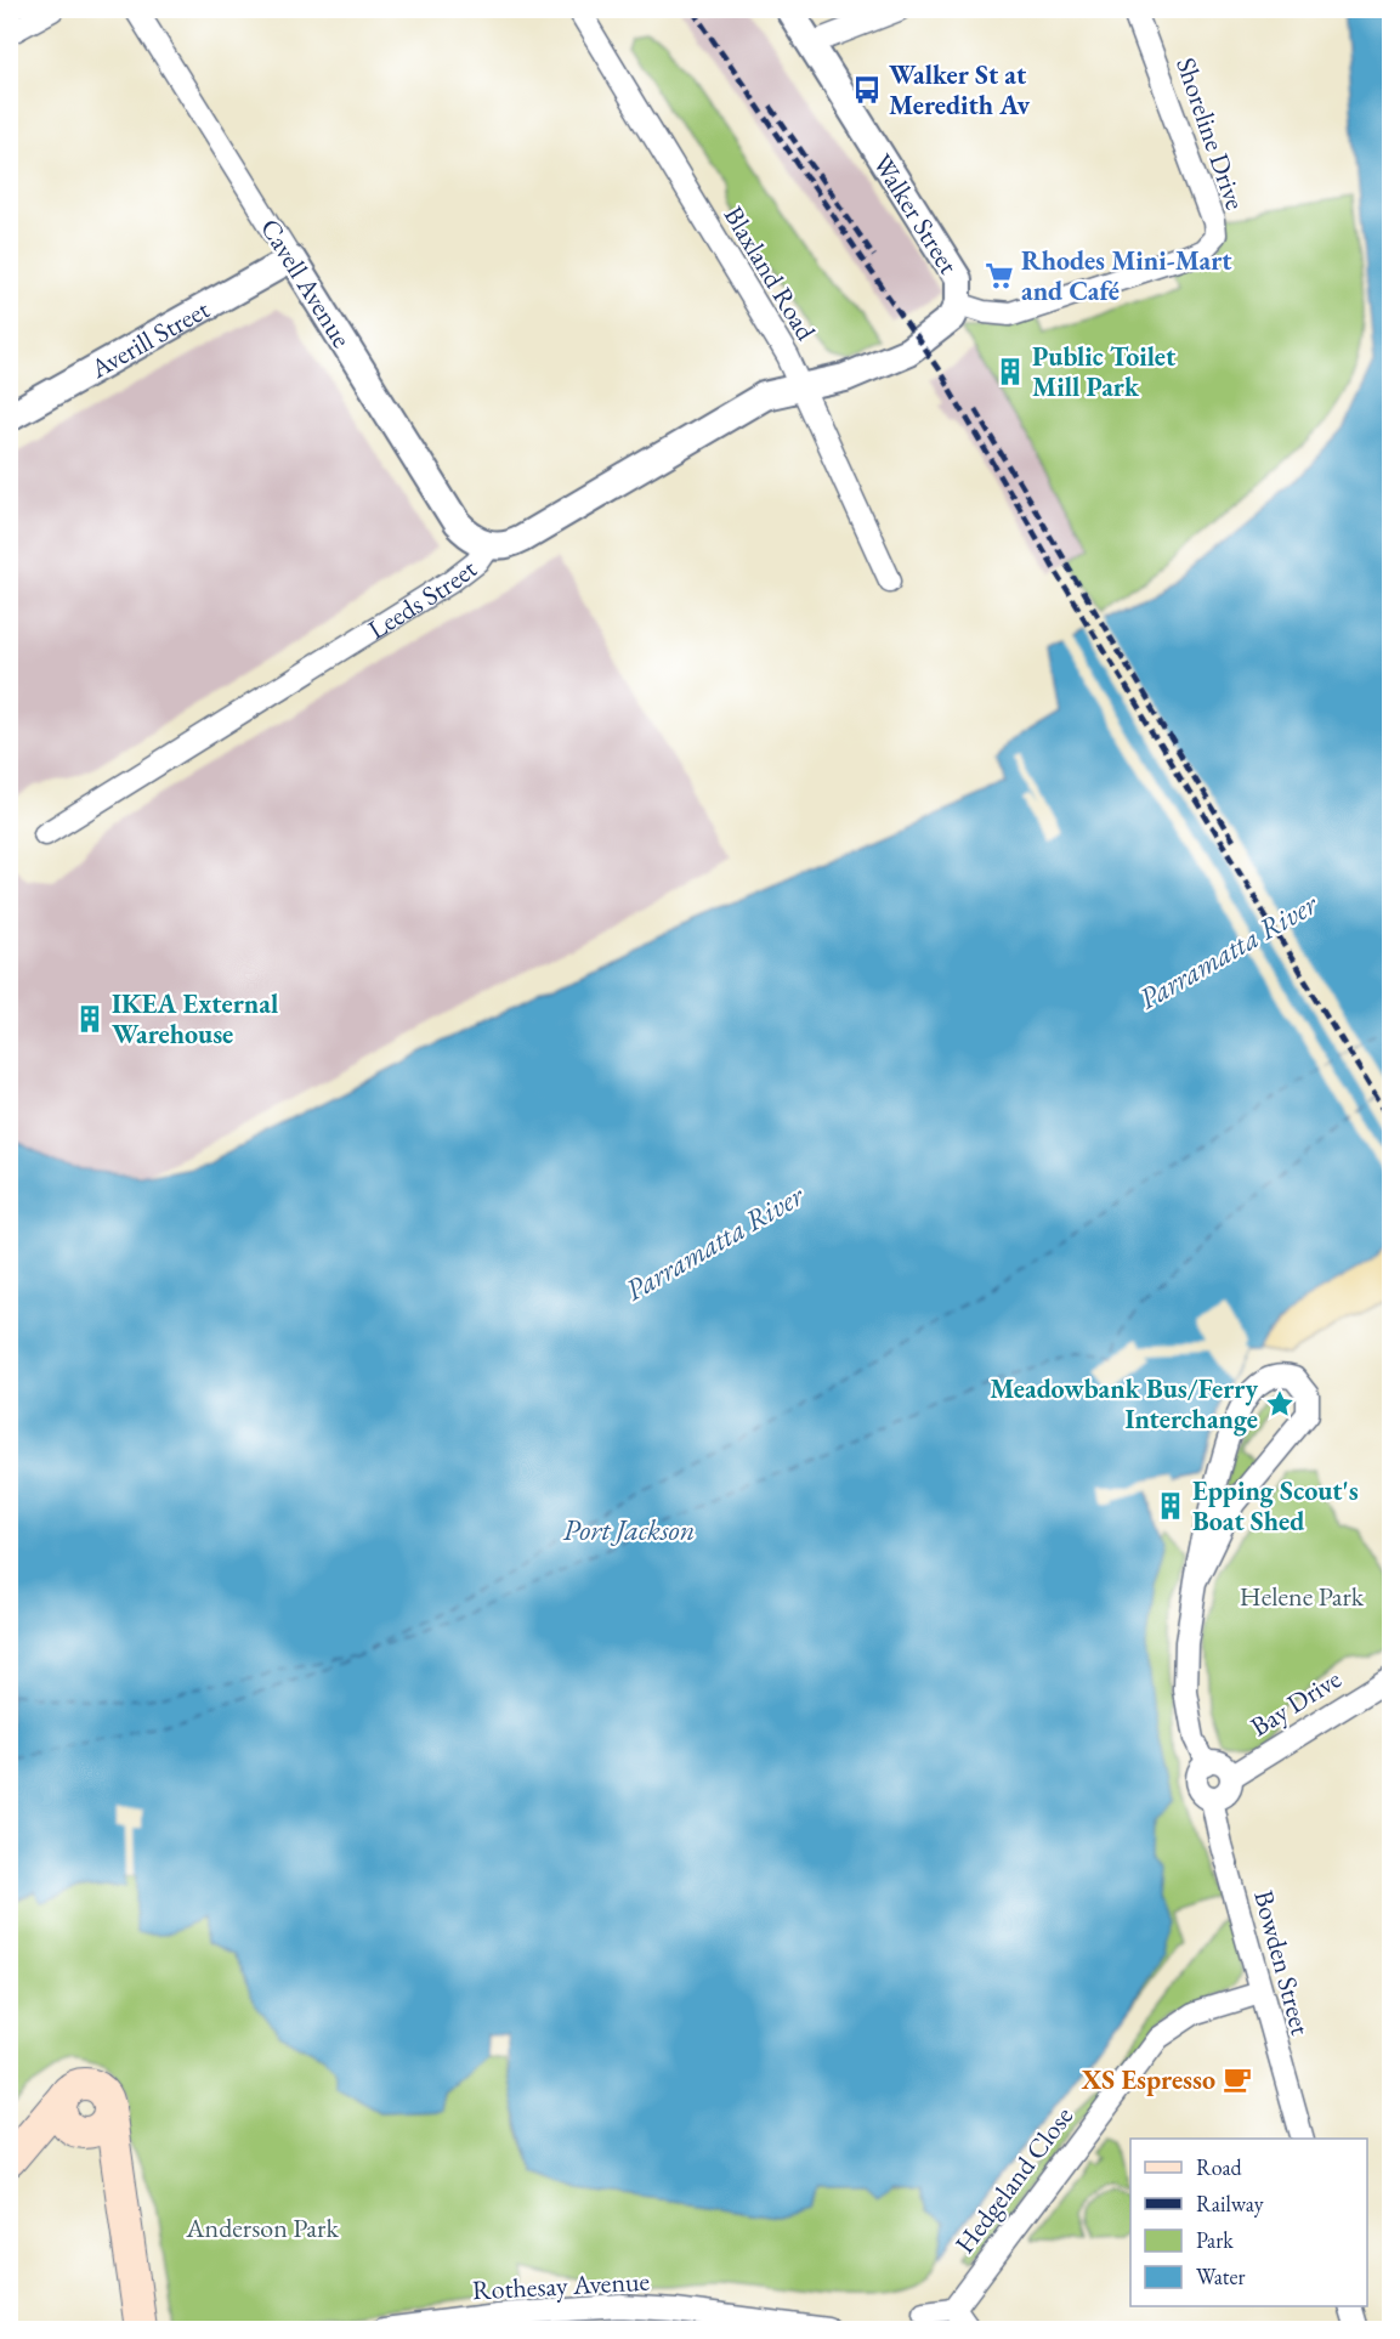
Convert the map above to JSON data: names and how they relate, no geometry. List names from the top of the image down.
{
  "streets": {
    "street": [
      "Shoreline Drive",
      "Walker Street",
      "Blaxland Road",
      "Cavell Avenue",
      "Averill Street",
      "Leeds Street",
      "Bay Drive",
      "Bowden Street",
      "Hedgeland Close",
      "Rothesay Avenue"
    ]
  },
  "crossings": [
    ["Shoreline Drive", "Walker Street"],
    ["Walker Street", "Blaxland Road"],
    ["Walker Street", "Leeds Street"],
    ["Blaxland Road", "Leeds Street"],
    ["Cavell Avenue", "Averill Street"],
    ["Cavell Avenue", "Leeds Street"],
    ["Bay Drive", "Bowden Street"],
    ["Bowden Street", "Hedgeland Close"]
  ],
  "water": ["Parramatta River", "Port Jackson"],
  "parks": ["Helene Park", "Anderson Park"],
  "places": {
    "bus stop": ["Walker St at Meredith Av"],
    "supermarket": ["Rhodes Mini-Mart and Café"],
    "building": ["Public Toilet Mill Park", "IKEA External Warehouse", "Epping Scout's Boat Shed"],
    "place": ["Meadowbank Bus/Ferry Interchange"],
    "cafe": ["XS Espresso"]
  },
  "legend": [
    "Road",
    "Railway",
    "Park",
    "Water"
  ]
}
